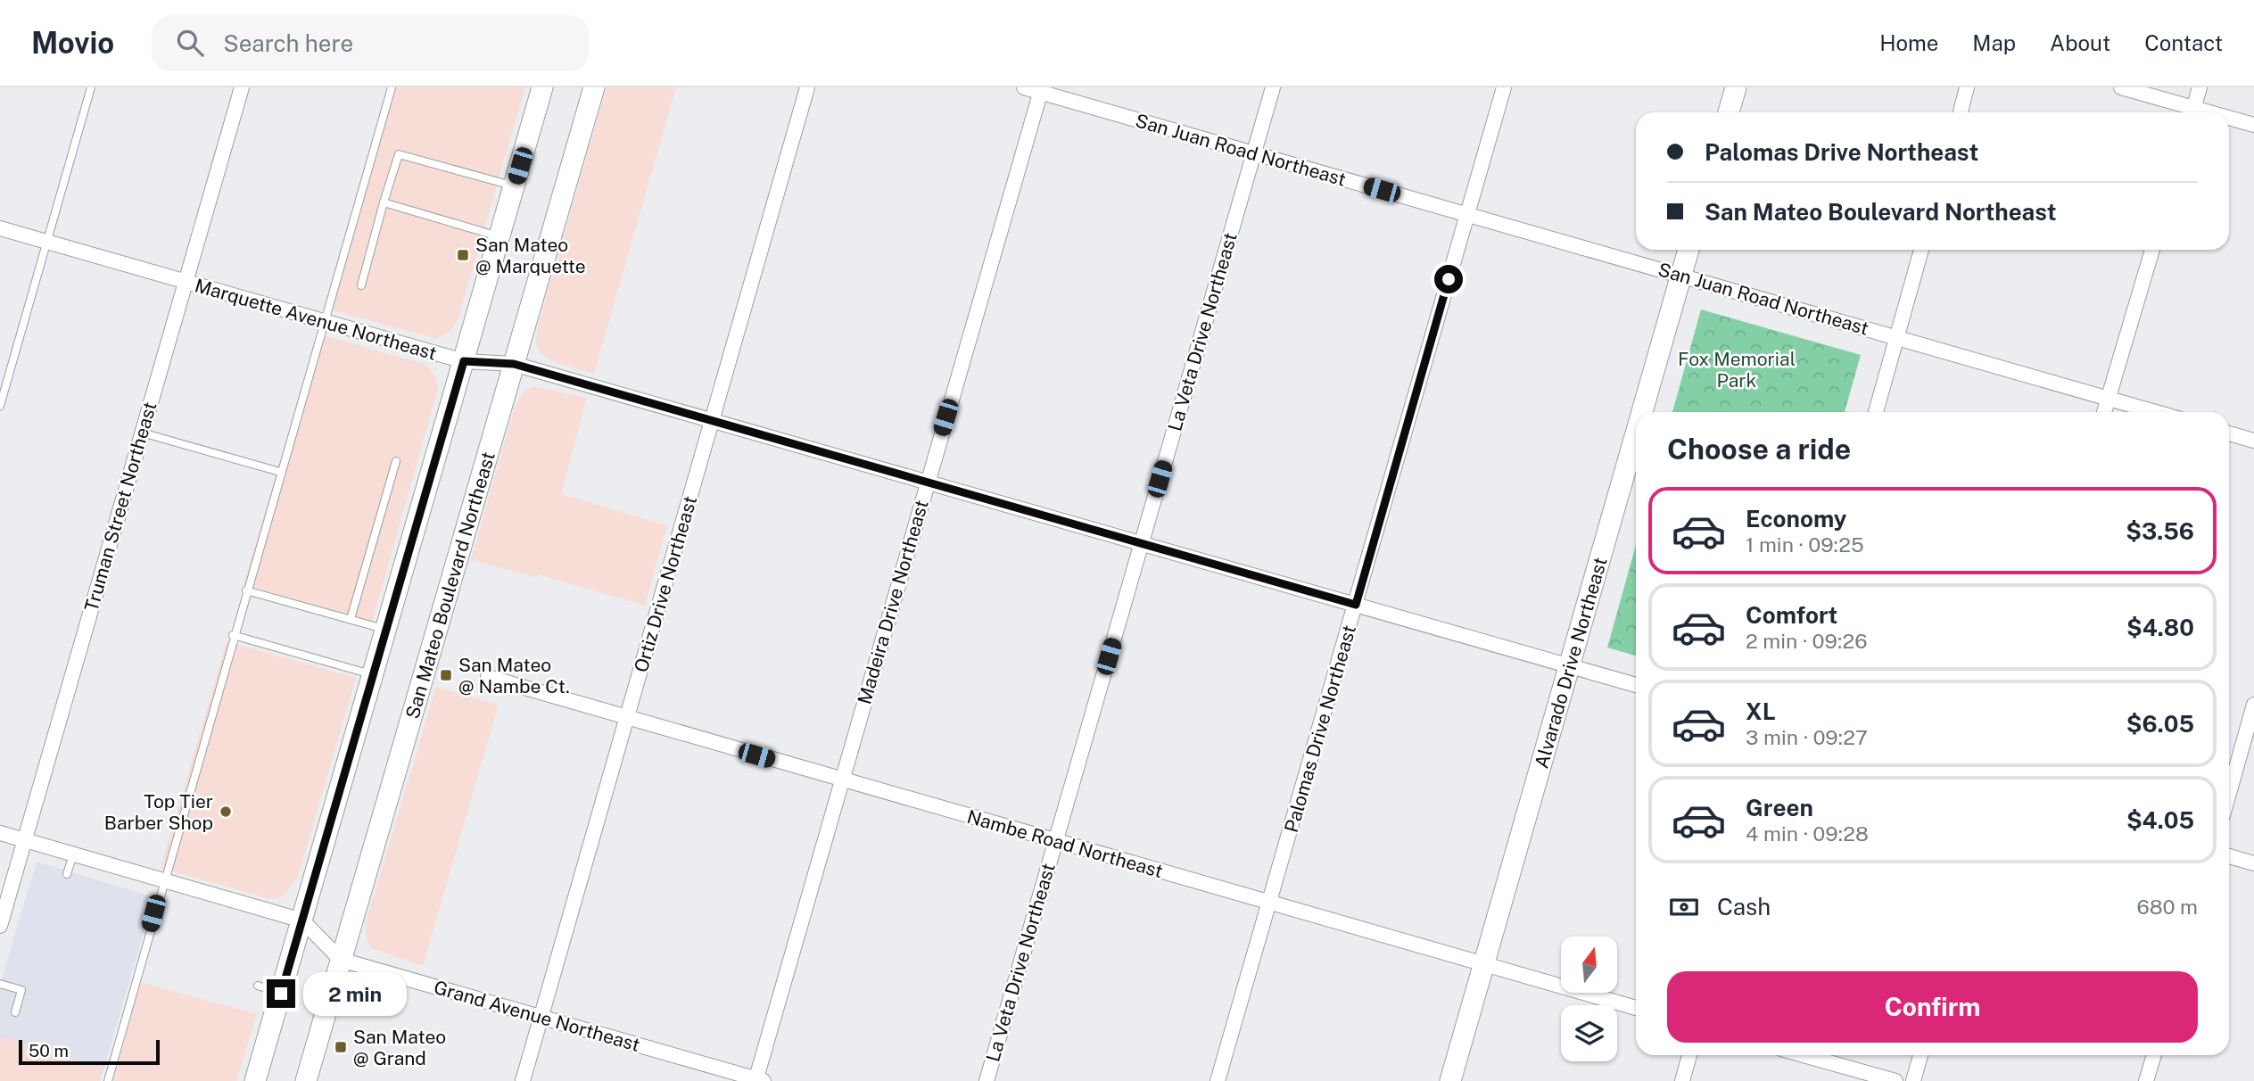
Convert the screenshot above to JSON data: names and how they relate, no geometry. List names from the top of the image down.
{
  "streets": {
    "main road": ["San Mateo Boulevard Northeast", "Alvarado Drive Northeast"],
    "street": [
      "San Juan Road Northeast",
      "Marquette Avenue Northeast",
      "La Veta Drive Northeast",
      "Truman Street Northeast",
      "Ortiz Drive Northeast",
      "Madeira Drive Northeast",
      "Palomas Drive Northeast",
      "Nambe Road Northeast",
      "Grand Avenue Northeast"
    ]
  },
  "crossings": [
    ["San Juan Road Northeast", "La Veta Drive Northeast"],
    ["San Juan Road Northeast", "Madeira Drive Northeast"],
    ["San Juan Road Northeast", "Alvarado Drive Northeast"],
    ["San Juan Road Northeast", "Palomas Drive Northeast"],
    ["Marquette Avenue Northeast", "La Veta Drive Northeast"],
    ["Marquette Avenue Northeast", "Truman Street Northeast"],
    ["Marquette Avenue Northeast", "San Mateo Boulevard Northeast"],
    ["Marquette Avenue Northeast", "Ortiz Drive Northeast"],
    ["Marquette Avenue Northeast", "Madeira Drive Northeast"],
    ["Marquette Avenue Northeast", "Alvarado Drive Northeast"],
    ["Marquette Avenue Northeast", "Palomas Drive Northeast"],
    ["La Veta Drive Northeast", "Nambe Road Northeast"],
    ["Truman Street Northeast", "Grand Avenue Northeast"],
    ["San Mateo Boulevard Northeast", "Grand Avenue Northeast"],
    ["Ortiz Drive Northeast", "Nambe Road Northeast"],
    ["Ortiz Drive Northeast", "Grand Avenue Northeast"],
    ["Madeira Drive Northeast", "Nambe Road Northeast"],
    ["Madeira Drive Northeast", "Grand Avenue Northeast"],
    ["Alvarado Drive Northeast", "Nambe Road Northeast"],
    ["Palomas Drive Northeast", "Nambe Road Northeast"]
  ],
  "parks": ["Fox Memorial Park"],
  "places": {
    "transit": ["San Mateo @ Marquette", "San Mateo @ Nambe Ct.", "San Mateo @ Grand"],
    "other": ["Top Tier Barber Shop"]
  },
  "scale_bar": "50 m",
  "north": "top",
  "page": {
    "header": "Movio",
    "search": "Search here",
    "nav": [
      "Home",
      "Map",
      "About",
      "Contact"
    ],
    "banner": ["Palomas Drive Northeast", "San Mateo Boulevard Northeast"],
    "heading": "Choose a ride",
    "list": [
      {
        "name": "Economy",
        "note": "1 min · 09:25",
        "value": "$3.56"
      },
      {
        "name": "Comfort",
        "note": "2 min · 09:26",
        "value": "$4.80"
      },
      {
        "name": "XL",
        "note": "3 min · 09:27",
        "value": "$6.05"
      },
      {
        "name": "Green",
        "note": "4 min · 09:28",
        "value": "$4.05"
      }
    ],
    "pay": ["Cash", "680 m"],
    "buttons": "Confirm",
    "bubble": "2 min",
    "scale": "50 m"
  }
}
